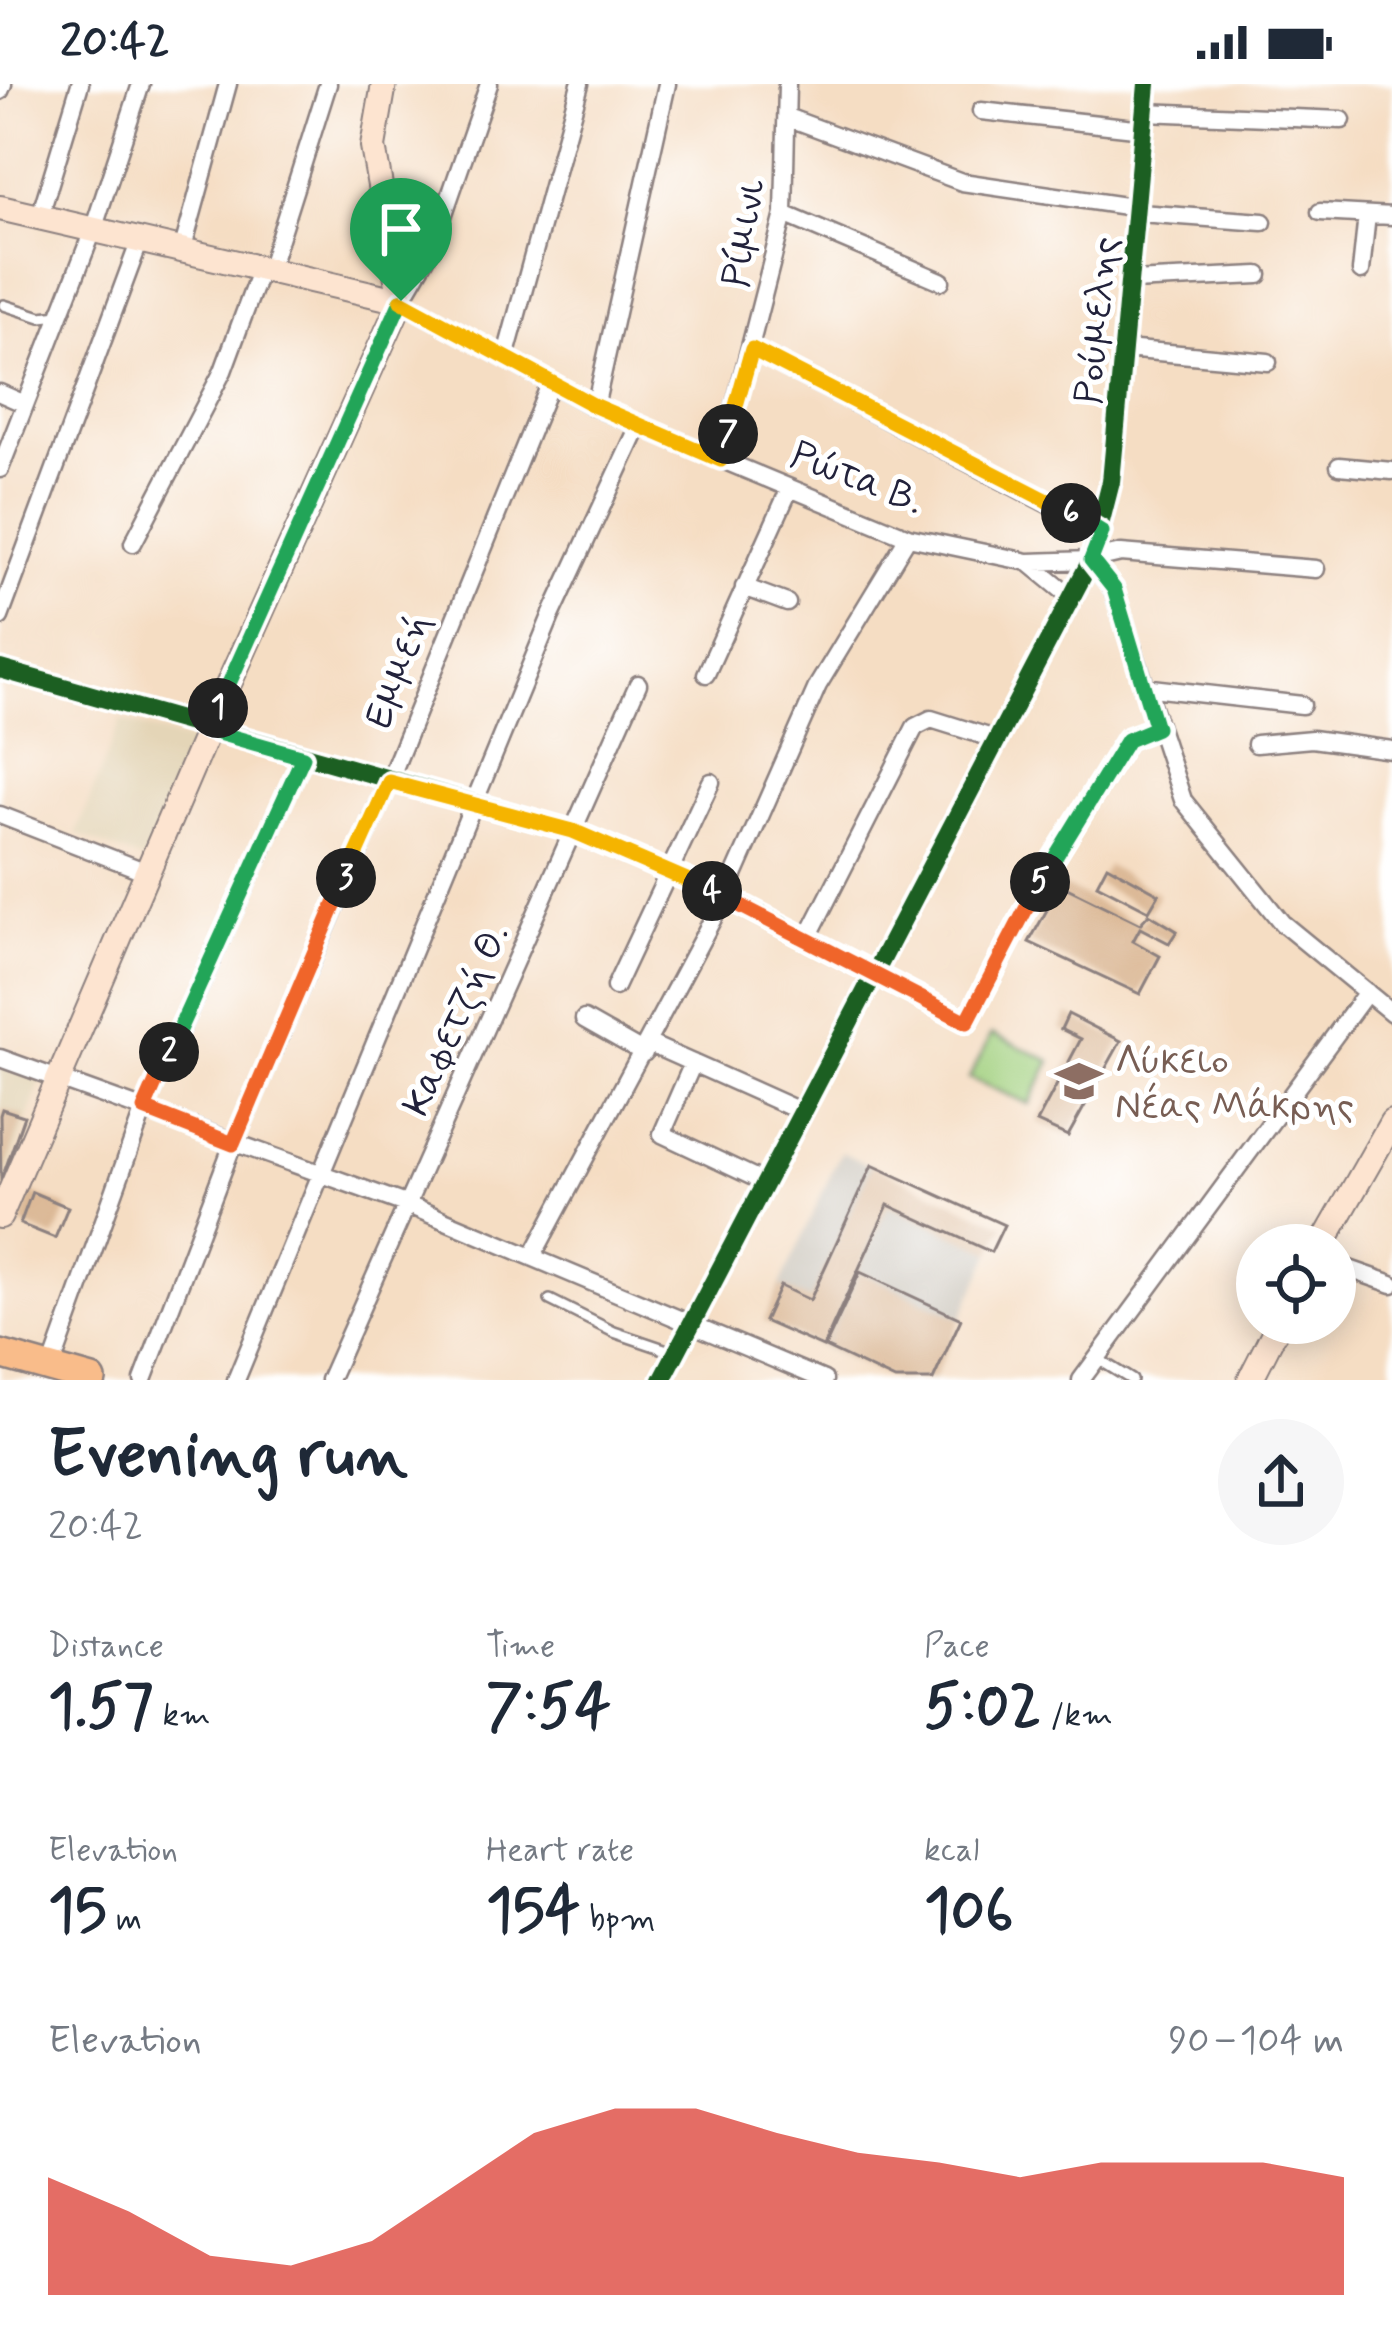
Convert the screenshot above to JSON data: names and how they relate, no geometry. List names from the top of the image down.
{
  "streets": {
    "street": [
      "Ρίμινι",
      "Ρούμελης",
      "Ρώτα Β.",
      "Εμμεή",
      "Καφετζή Θ."
    ]
  },
  "crossings": [
    ["Ρίμινι", "Ρώτα Β."],
    ["Ρούμελης", "Ρώτα Β."],
    ["Ρώτα Β.", "Εμμεή"]
  ],
  "places": {
    "school or university": ["Λύκειο Νέας Μάκρης"]
  },
  "page": {
    "status": "20:42",
    "pins": [
      "7",
      "6",
      "1",
      "3",
      "5",
      "4",
      "2"
    ],
    "heading": ["Evening run", "20:42"],
    "stats": [
      ["Distance", "1.57 km"],
      ["Time", "7:54"],
      ["Pace", "5:02 /km"],
      ["Elevation", "15 m"],
      ["Heart rate", "154 bpm"],
      ["kcal", "106"]
    ],
    "chart": ["Elevation", "90–104 m"]
  }
}
